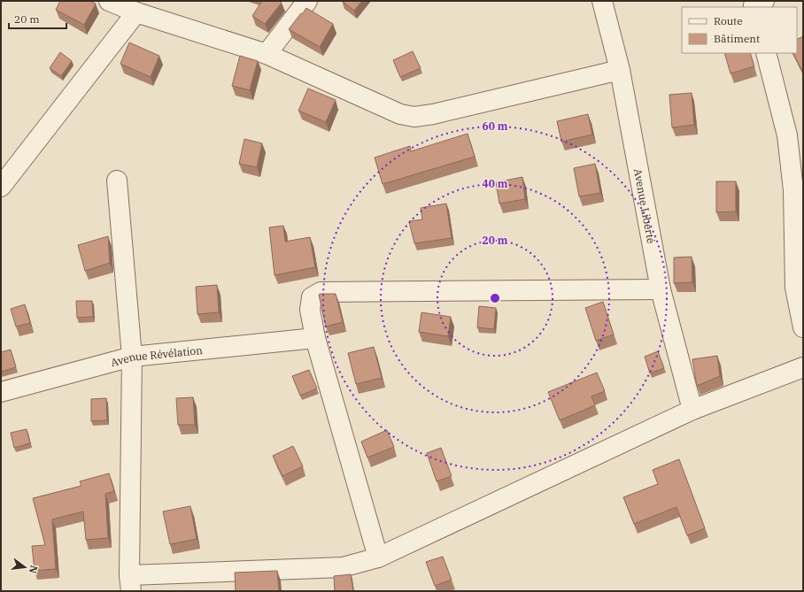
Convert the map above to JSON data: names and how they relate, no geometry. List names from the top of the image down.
{
  "streets": {
    "street": ["Avenue Liberté", "Avenue Révélation"]
  },
  "legend": ["Route", "Bâtiment"],
  "scale_bar": "20 m",
  "north": "right",
  "rings": ["60 m", "40 m", "20 m"]
}
